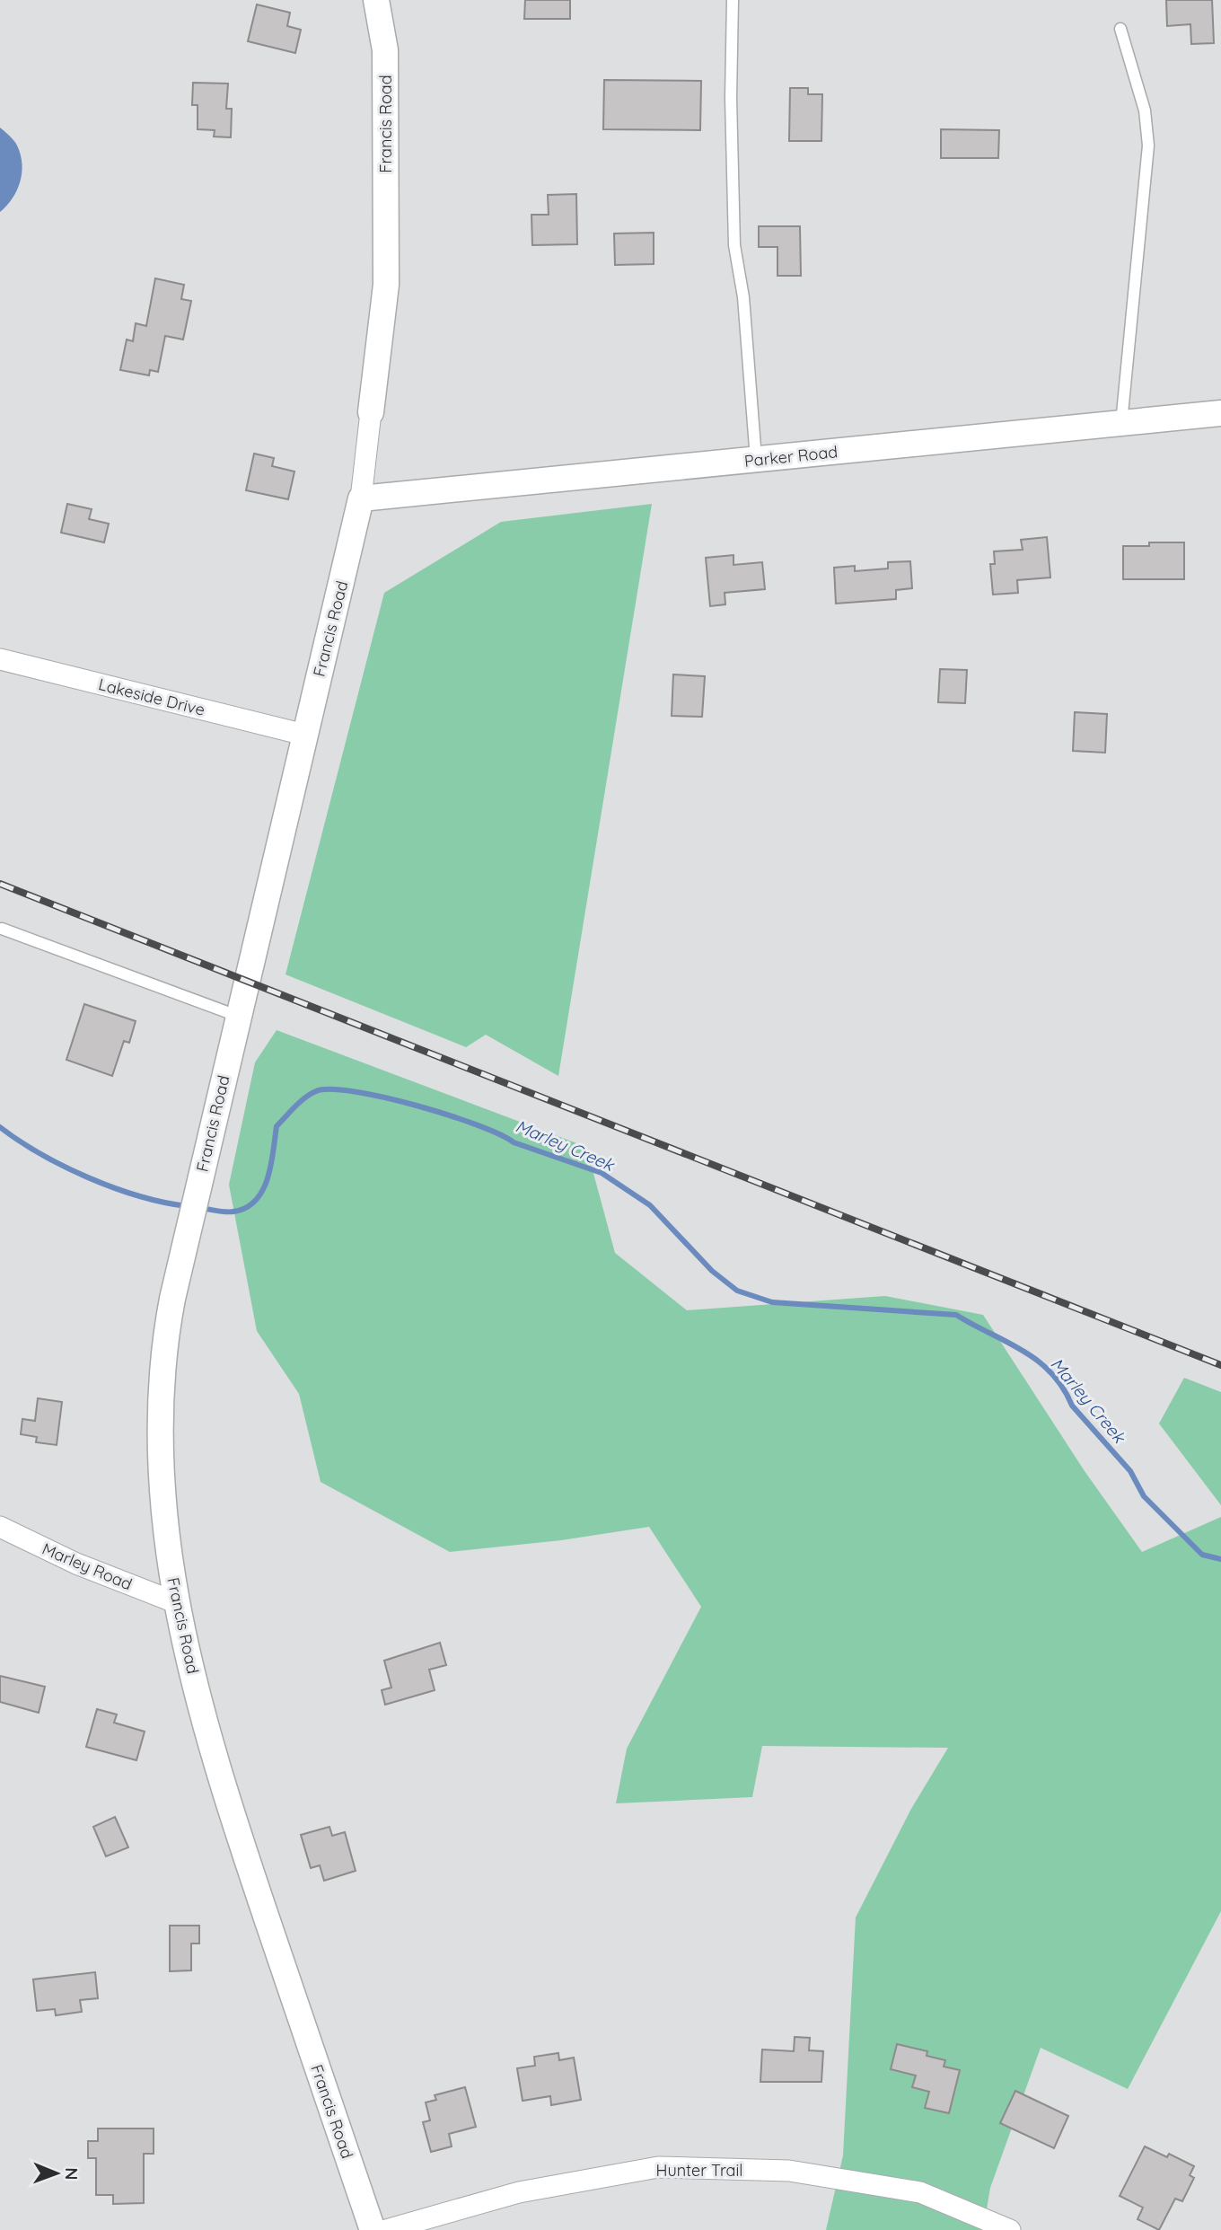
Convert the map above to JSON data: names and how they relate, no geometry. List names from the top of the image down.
{
  "streets": {
    "street": [
      "Francis Road",
      "Parker Road",
      "Lakeside Drive",
      "Marley Road",
      "Hunter Trail"
    ]
  },
  "crossings": [
    ["Francis Road", "Parker Road"],
    ["Francis Road", "Lakeside Drive"],
    ["Francis Road", "Marley Road"]
  ],
  "water": ["Marley Creek"],
  "north": "right"
}
